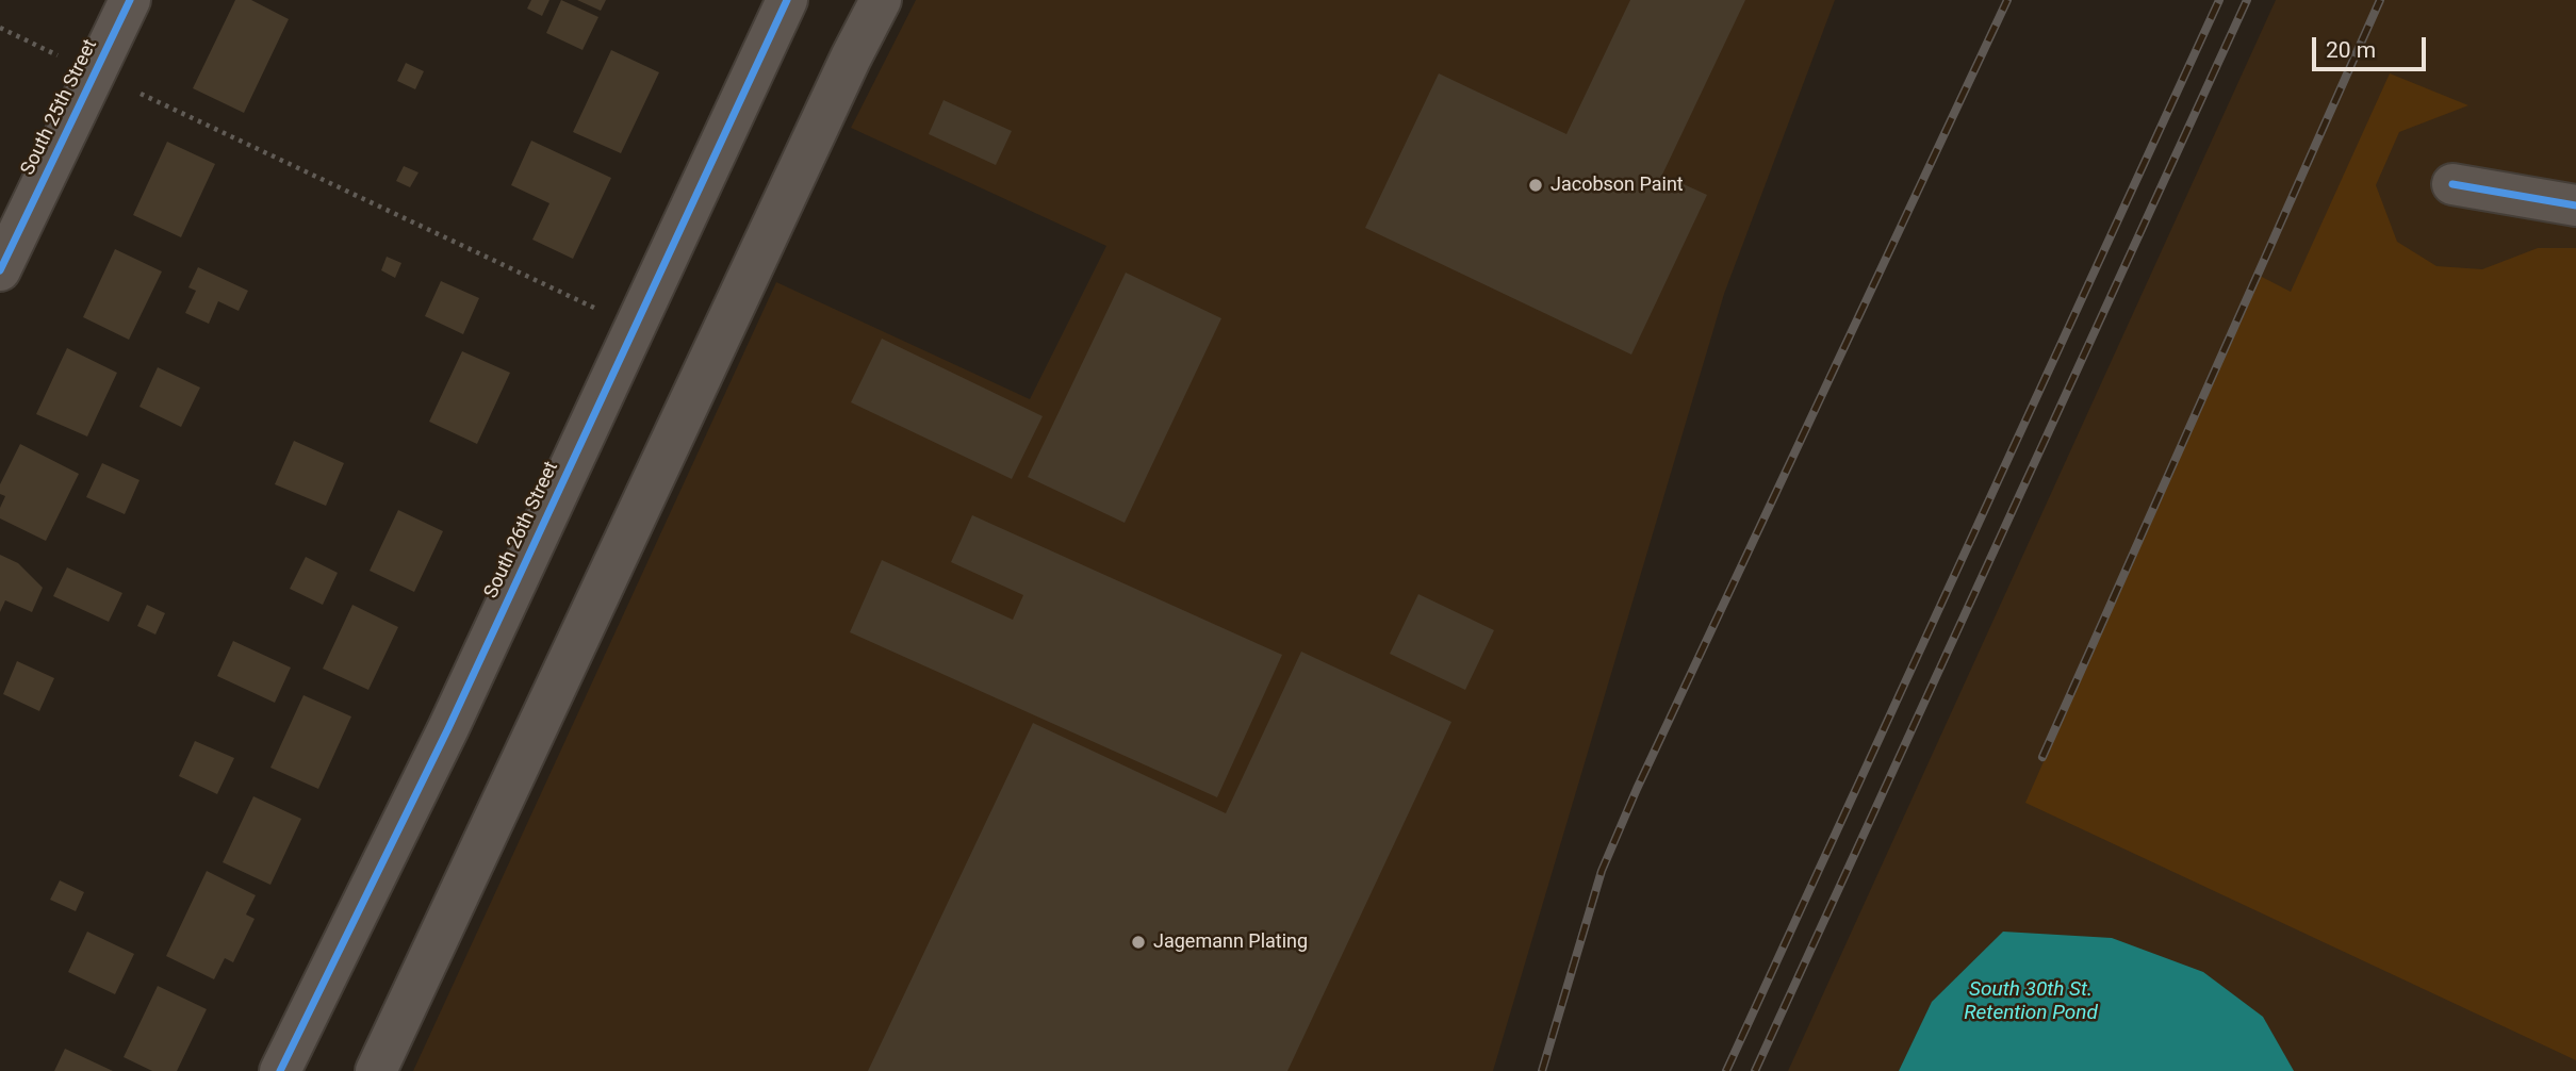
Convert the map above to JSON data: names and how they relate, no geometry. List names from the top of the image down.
{
  "streets": {
    "street": ["South 25th Street", "South 26th Street"]
  },
  "water": ["South 30th St. Retention Pond"],
  "places": ["Jacobson Paint", "Jagemann Plating"],
  "scale_bar": "20 m"
}
